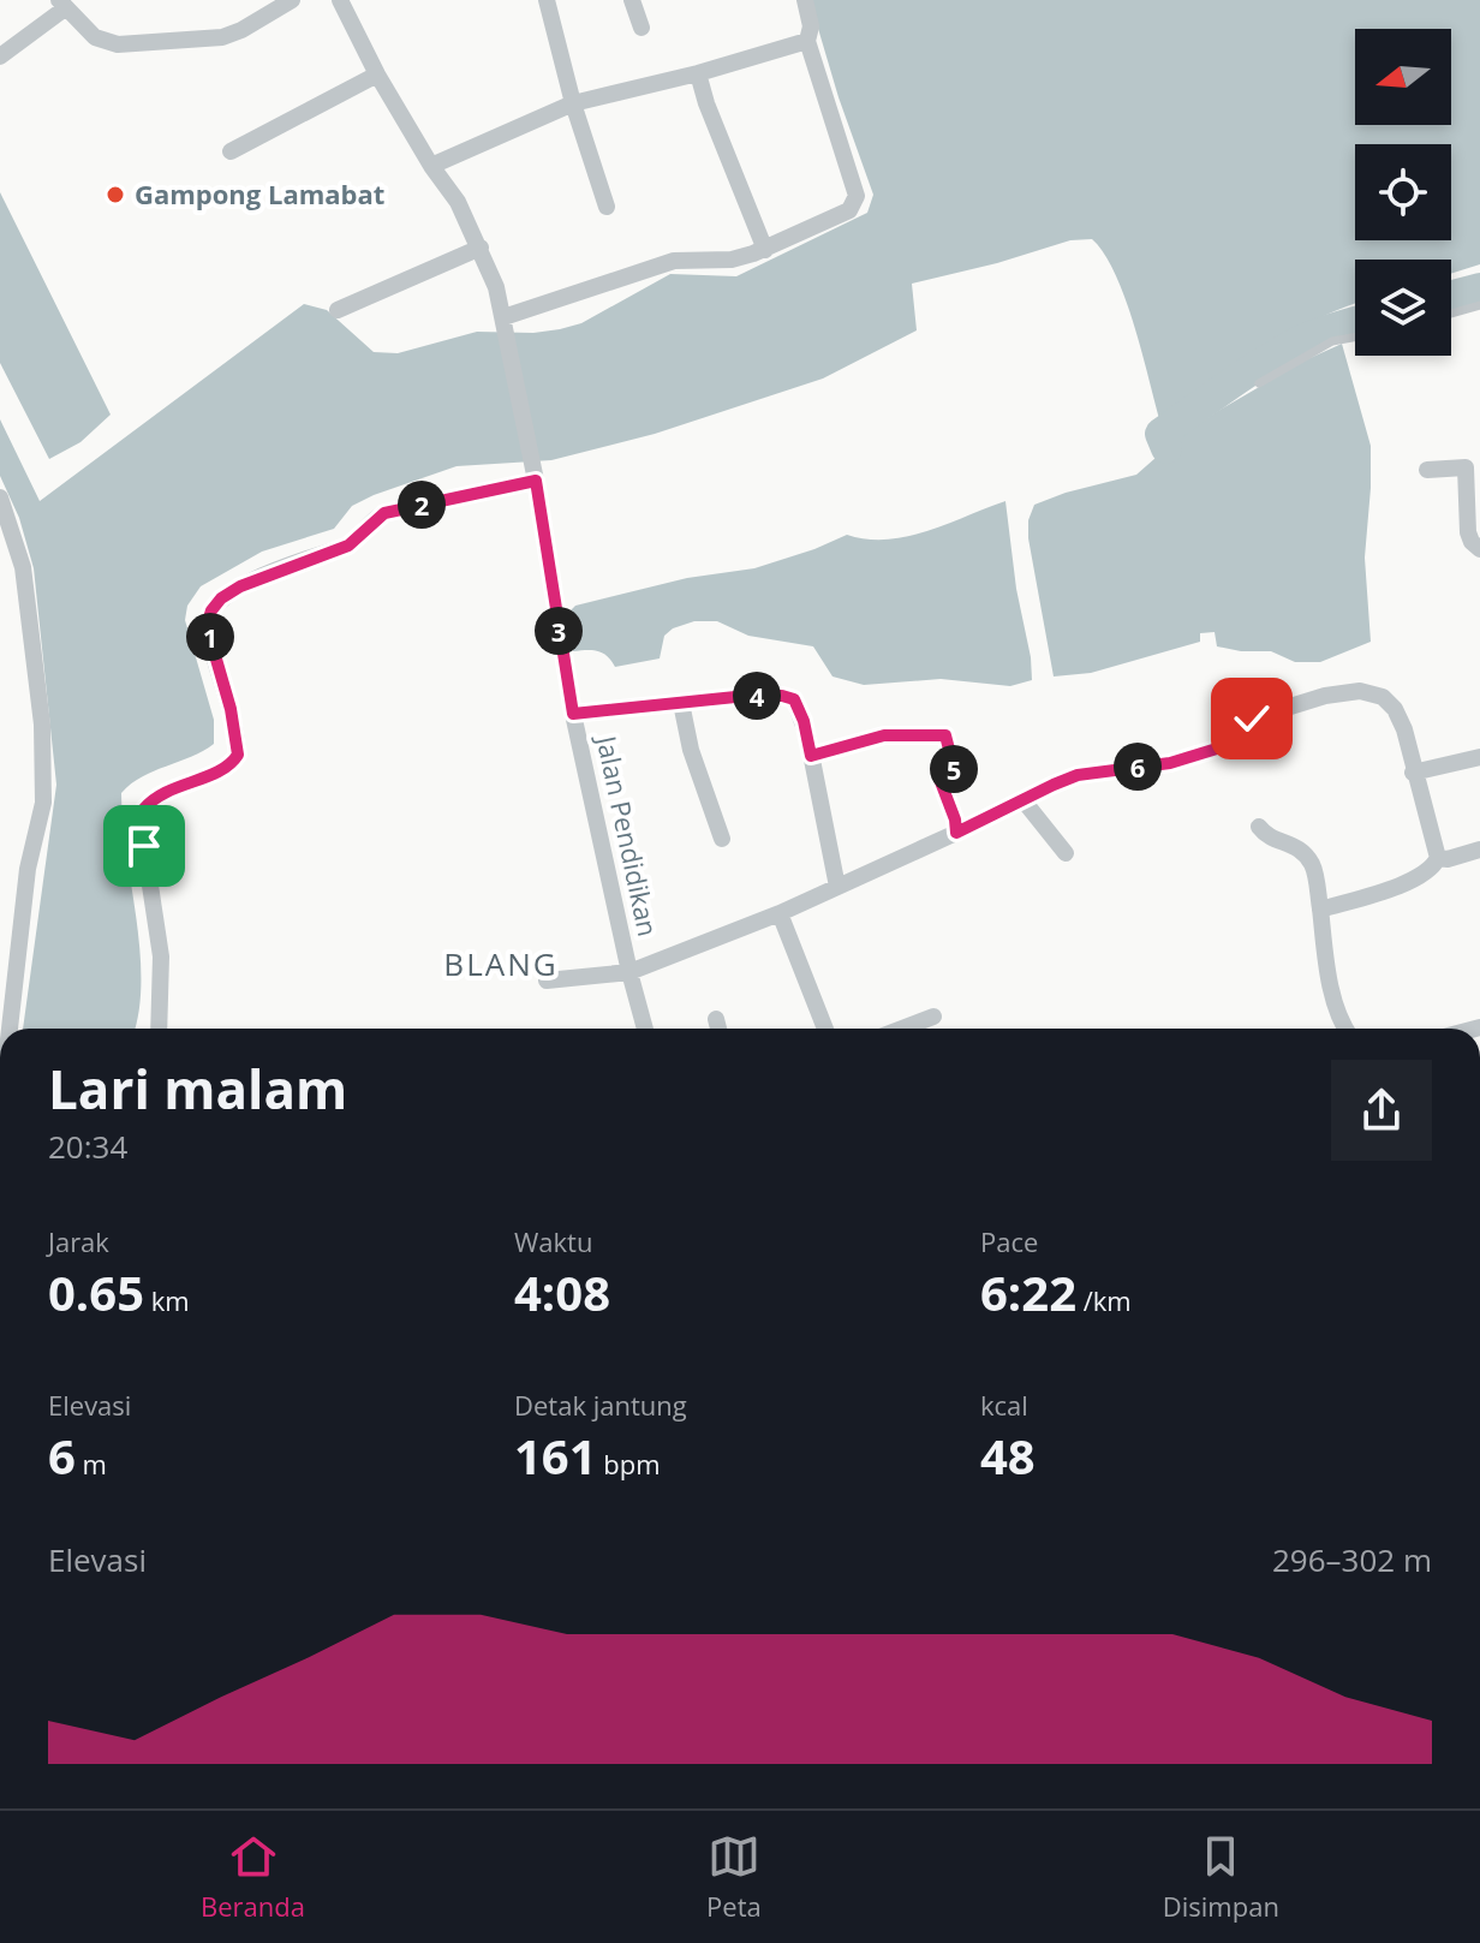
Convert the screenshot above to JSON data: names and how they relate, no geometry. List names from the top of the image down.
{
  "streets": {
    "street": ["Jalan Pendidikan"]
  },
  "districts": ["BLANG"],
  "places": ["Gampong Lamabat"],
  "north": "left",
  "page": {
    "pins": [
      "2",
      "3",
      "1",
      "4",
      "6",
      "5"
    ],
    "heading": ["Lari malam", "20:34"],
    "stats": [
      ["Jarak", "0.65 km"],
      ["Waktu", "4:08"],
      ["Pace", "6:22 /km"],
      ["Elevasi", "6 m"],
      ["Detak jantung", "161 bpm"],
      ["kcal", "48"]
    ],
    "chart": ["Elevasi", "296–302 m"],
    "tabs": ["Beranda", "Peta", "Disimpan"]
  }
}
